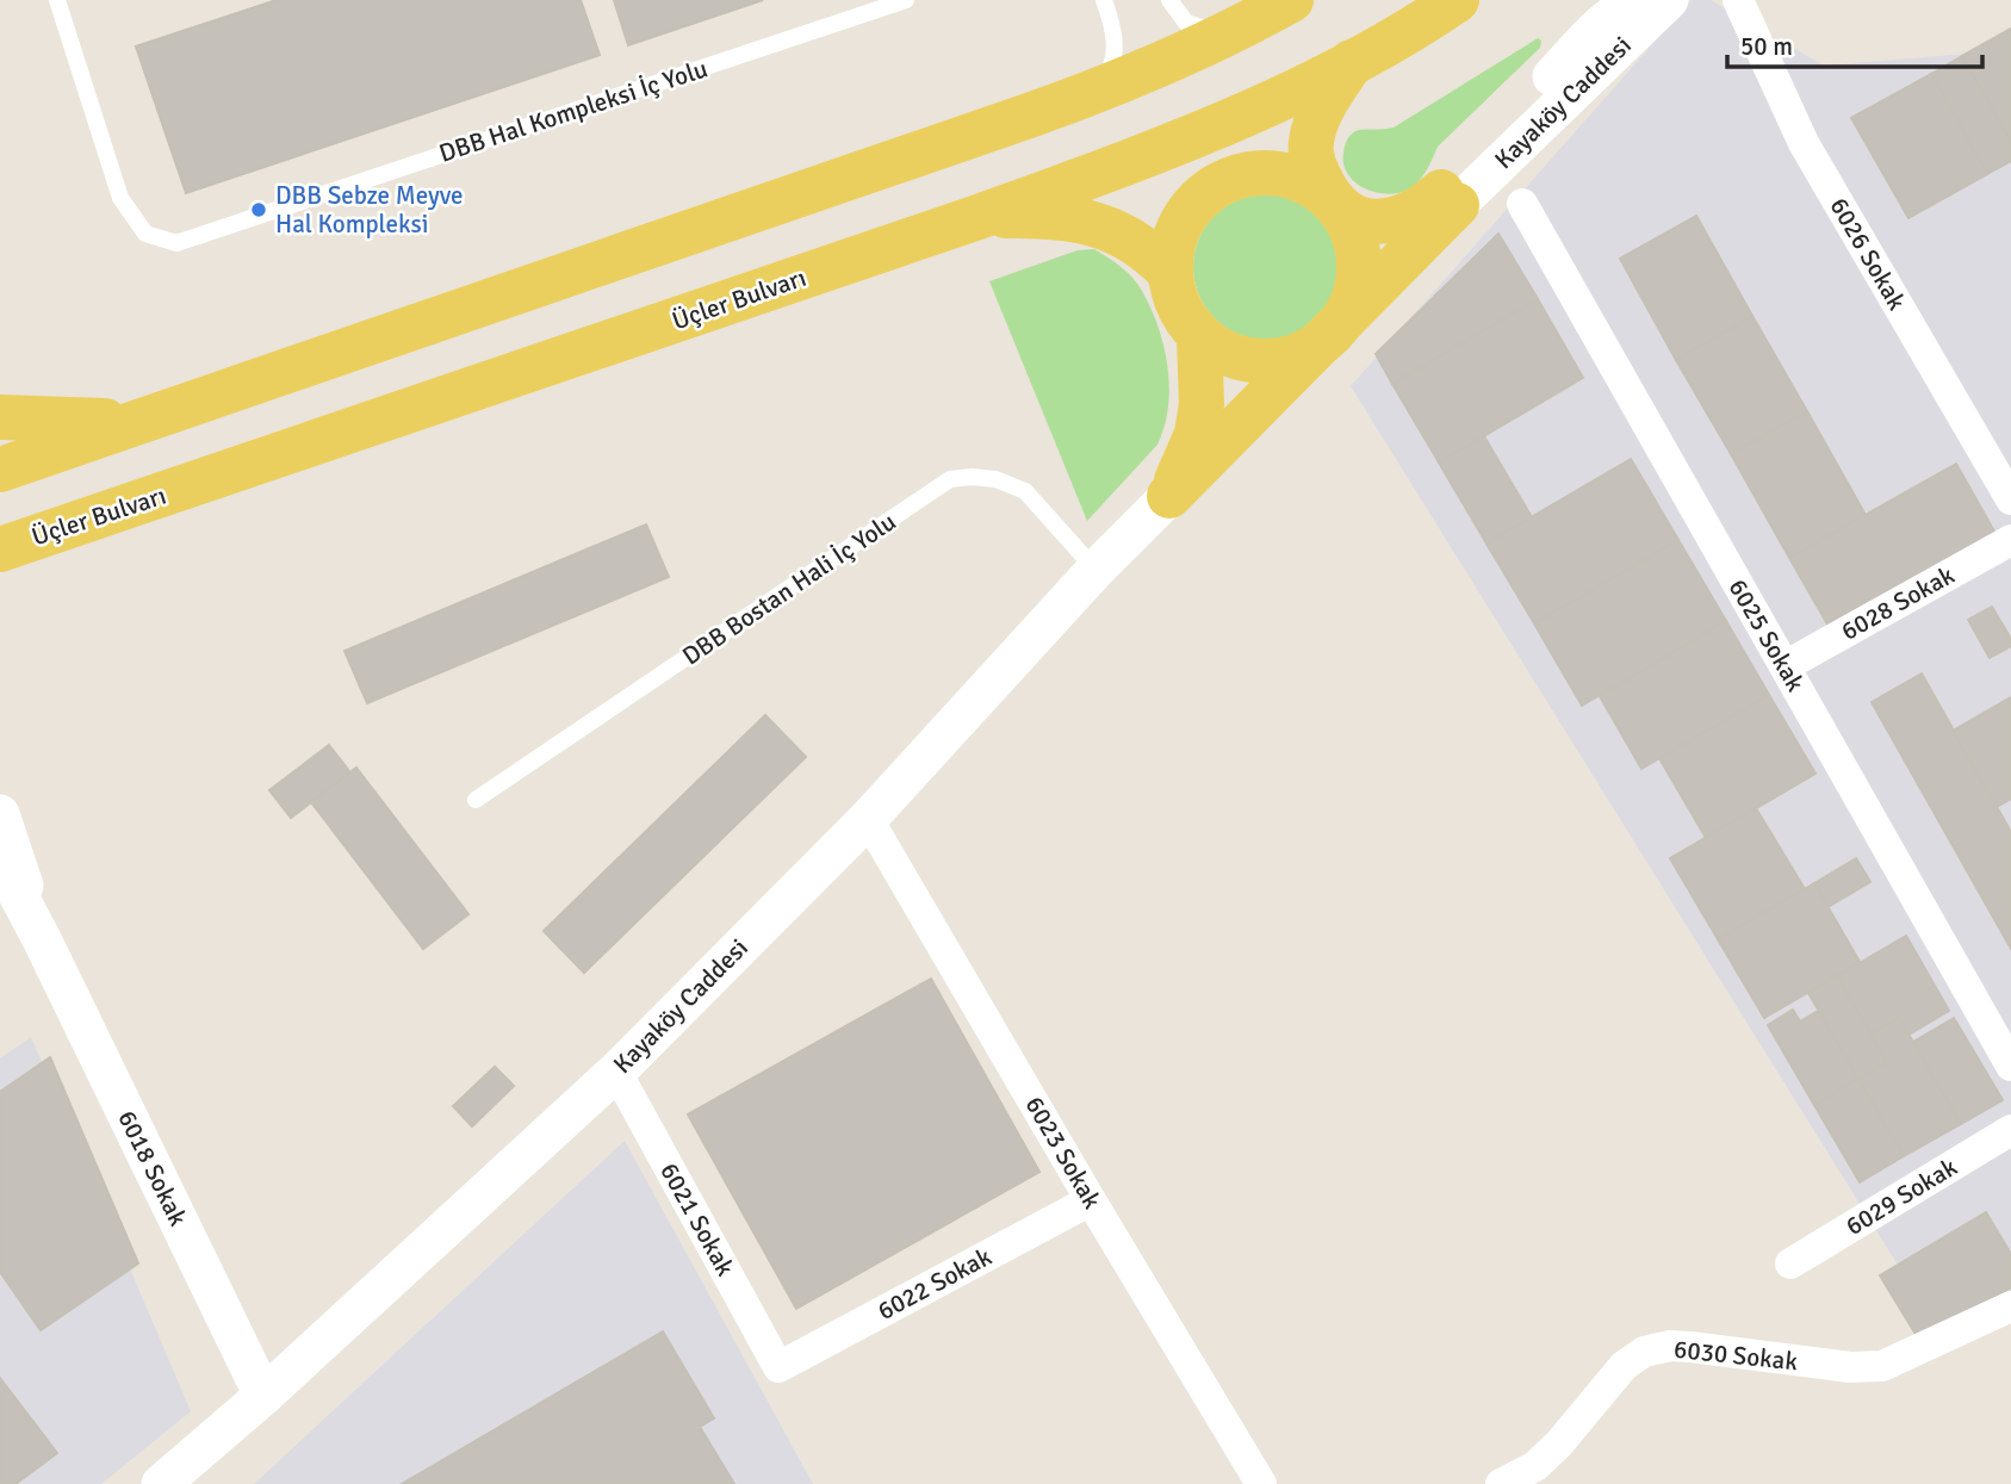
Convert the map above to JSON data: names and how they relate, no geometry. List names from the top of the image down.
{
  "streets": {
    "main road": ["Üçler Bulvarı"],
    "street": [
      "Kayaköy Caddesi",
      "6026 Sokak",
      "6028 Sokak",
      "6025 Sokak",
      "6023 Sokak",
      "6018 Sokak",
      "6029 Sokak",
      "6021 Sokak",
      "6022 Sokak",
      "6030 Sokak"
    ],
    "lane": ["DBB Hal Kompleksi İç Yolu", "DBB Bostan Hali İç Yolu"]
  },
  "crossings": [
    ["Kayaköy Caddesi", "DBB Bostan Hali İç Yolu"],
    ["Kayaköy Caddesi", "6023 Sokak"],
    ["Kayaköy Caddesi", "6018 Sokak"],
    ["Kayaköy Caddesi", "6021 Sokak"],
    ["6028 Sokak", "6025 Sokak"],
    ["6023 Sokak", "6022 Sokak"],
    ["6021 Sokak", "6022 Sokak"]
  ],
  "places": ["DBB Sebze Meyve Hal Kompleksi"],
  "scale_bar": "50 m"
}
